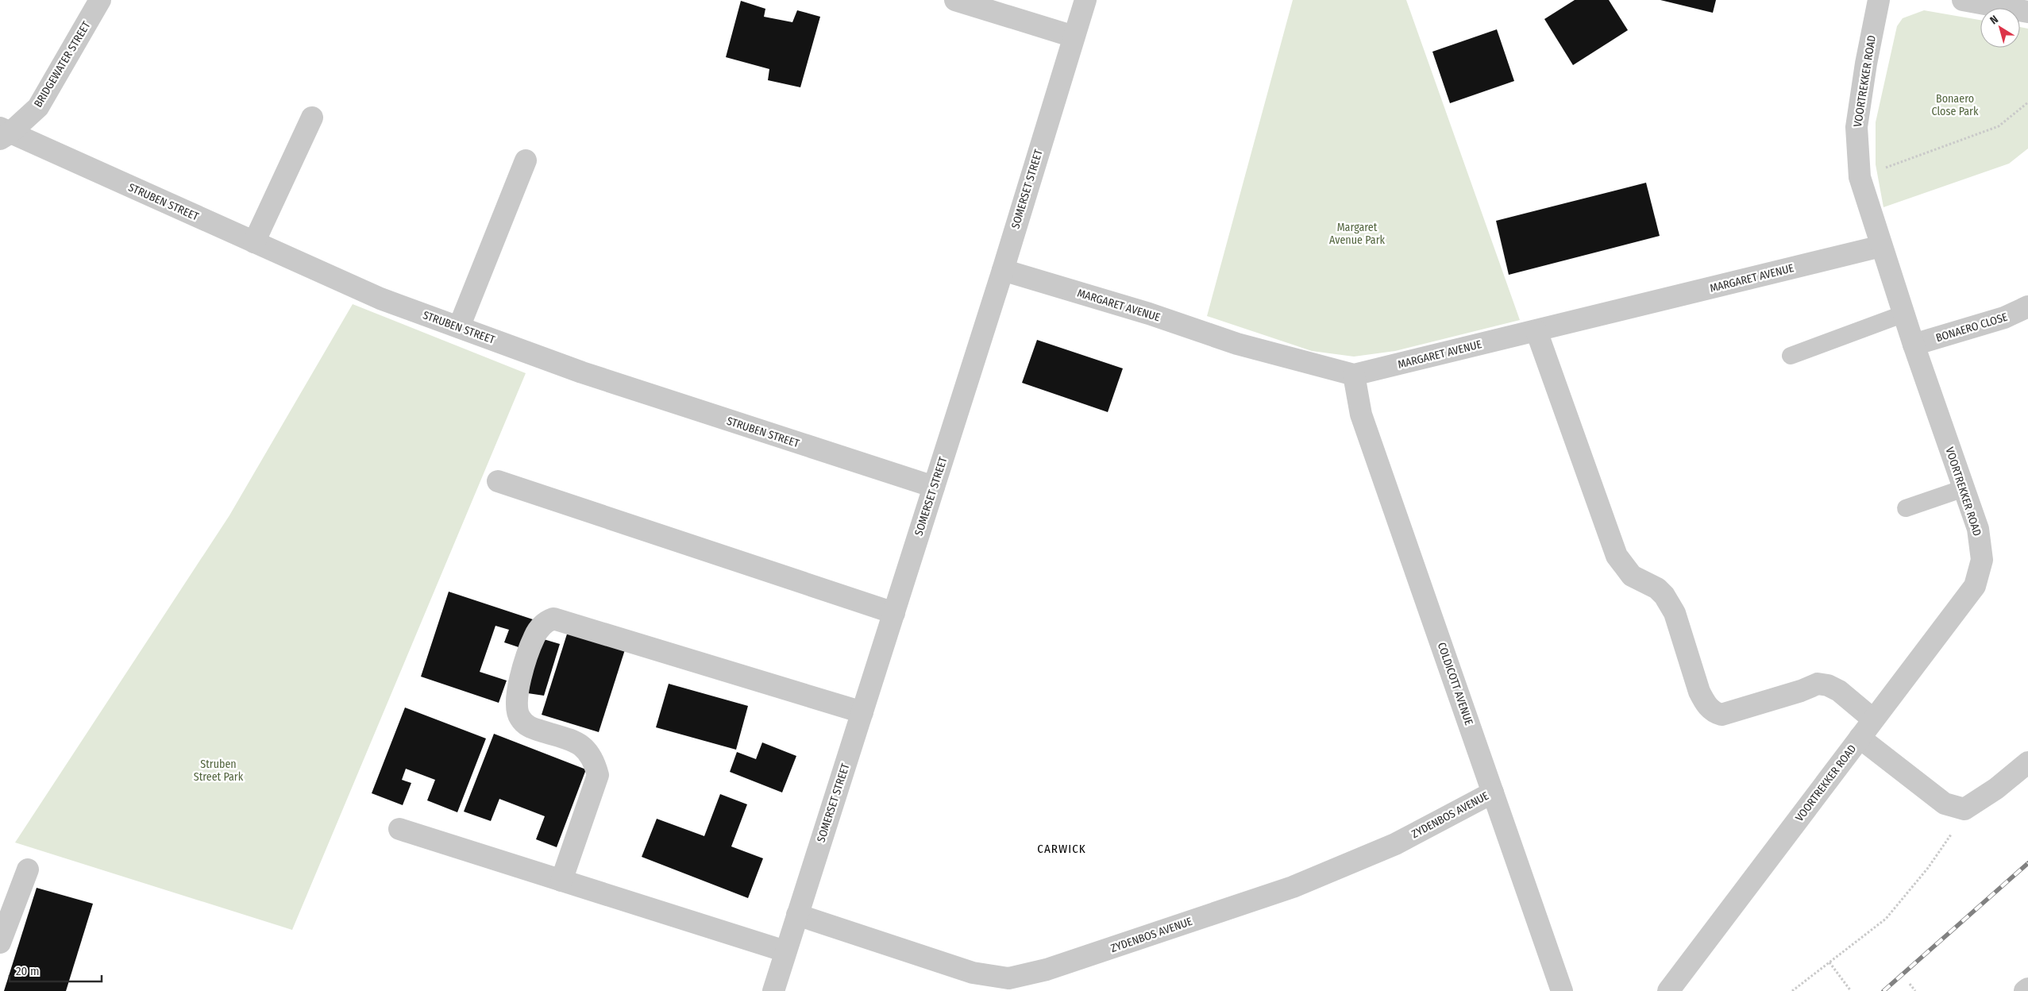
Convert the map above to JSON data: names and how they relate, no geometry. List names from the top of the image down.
{
  "streets": {
    "street": [
      "BRIDGEWATER STREET",
      "VOORTREKKER ROAD",
      "SOMERSET STREET",
      "STRUBEN STREET",
      "MARGARET AVENUE",
      "BONAERO CLOSE",
      "COLDICOTT AVENUE",
      "ZYDENBOS AVENUE"
    ]
  },
  "crossings": [
    ["BRIDGEWATER STREET", "STRUBEN STREET"],
    ["VOORTREKKER ROAD", "MARGARET AVENUE"],
    ["VOORTREKKER ROAD", "BONAERO CLOSE"],
    ["SOMERSET STREET", "STRUBEN STREET"],
    ["SOMERSET STREET", "MARGARET AVENUE"],
    ["SOMERSET STREET", "ZYDENBOS AVENUE"],
    ["MARGARET AVENUE", "COLDICOTT AVENUE"],
    ["COLDICOTT AVENUE", "ZYDENBOS AVENUE"]
  ],
  "districts": ["CARWICK"],
  "parks": ["Bonaero Close Park", "Margaret Avenue Park", "Struben Street Park"],
  "scale_bar": "20 m",
  "north": "top left"
}
